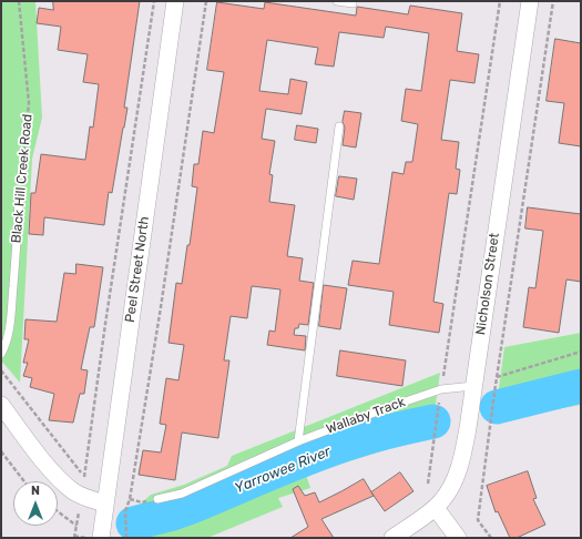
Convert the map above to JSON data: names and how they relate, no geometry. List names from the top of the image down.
{
  "streets": {
    "street": ["Peel Street North", "Nicholson Street"],
    "lane": ["Black Hill Creek Road", "Wallaby Track"]
  },
  "crossings": [
    ["Nicholson Street", "Wallaby Track"]
  ],
  "water": ["Yarrowee River"],
  "north": "top"
}
